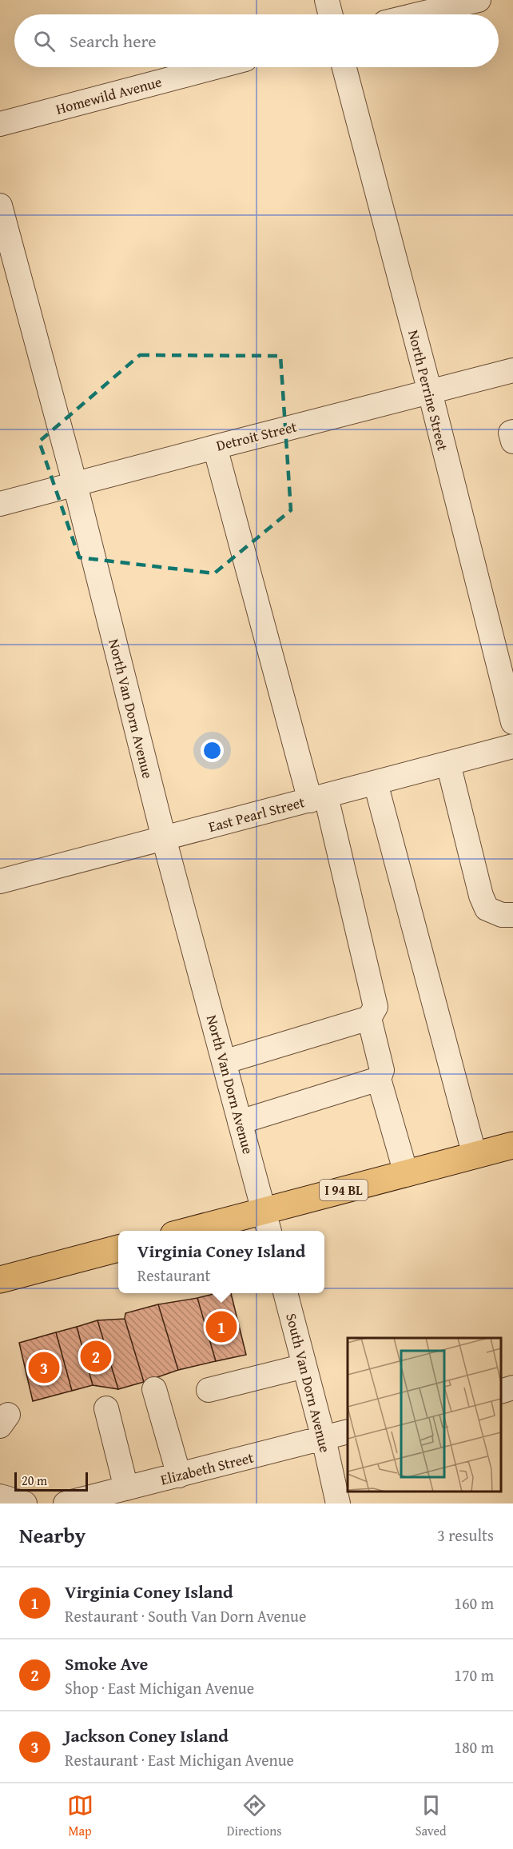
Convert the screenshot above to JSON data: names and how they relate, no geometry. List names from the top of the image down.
{
  "streets": {
    "main road": ["I 94 BL"],
    "street": [
      "Homewild Avenue",
      "North Perrine Street",
      "Detroit Street",
      "North Van Dorn Avenue",
      "East Pearl Street",
      "South Van Dorn Avenue",
      "Elizabeth Street"
    ]
  },
  "crossings": [
    ["North Perrine Street", "Detroit Street"],
    ["Detroit Street", "North Van Dorn Avenue"],
    ["North Van Dorn Avenue", "East Pearl Street"],
    ["North Van Dorn Avenue", "I 94 BL"],
    ["South Van Dorn Avenue", "Elizabeth Street"]
  ],
  "scale_bar": "20 m",
  "page": {
    "search": "Search here",
    "popup": ["Virginia Coney Island", "Restaurant"],
    "pins": ["1", "2", "3"],
    "scale": "20 m",
    "heading": ["Nearby", "3 results"],
    "list": [
      {
        "mark": "1",
        "name": "Virginia Coney Island",
        "note": "Restaurant · South Van Dorn Avenue",
        "value": "160 m"
      },
      {
        "mark": "2",
        "name": "Smoke Ave",
        "note": "Shop · East Michigan Avenue",
        "value": "170 m"
      },
      {
        "mark": "3",
        "name": "Jackson Coney Island",
        "note": "Restaurant · East Michigan Avenue",
        "value": "180 m"
      }
    ],
    "nav": ["Map", "Directions", "Saved"]
  }
}
